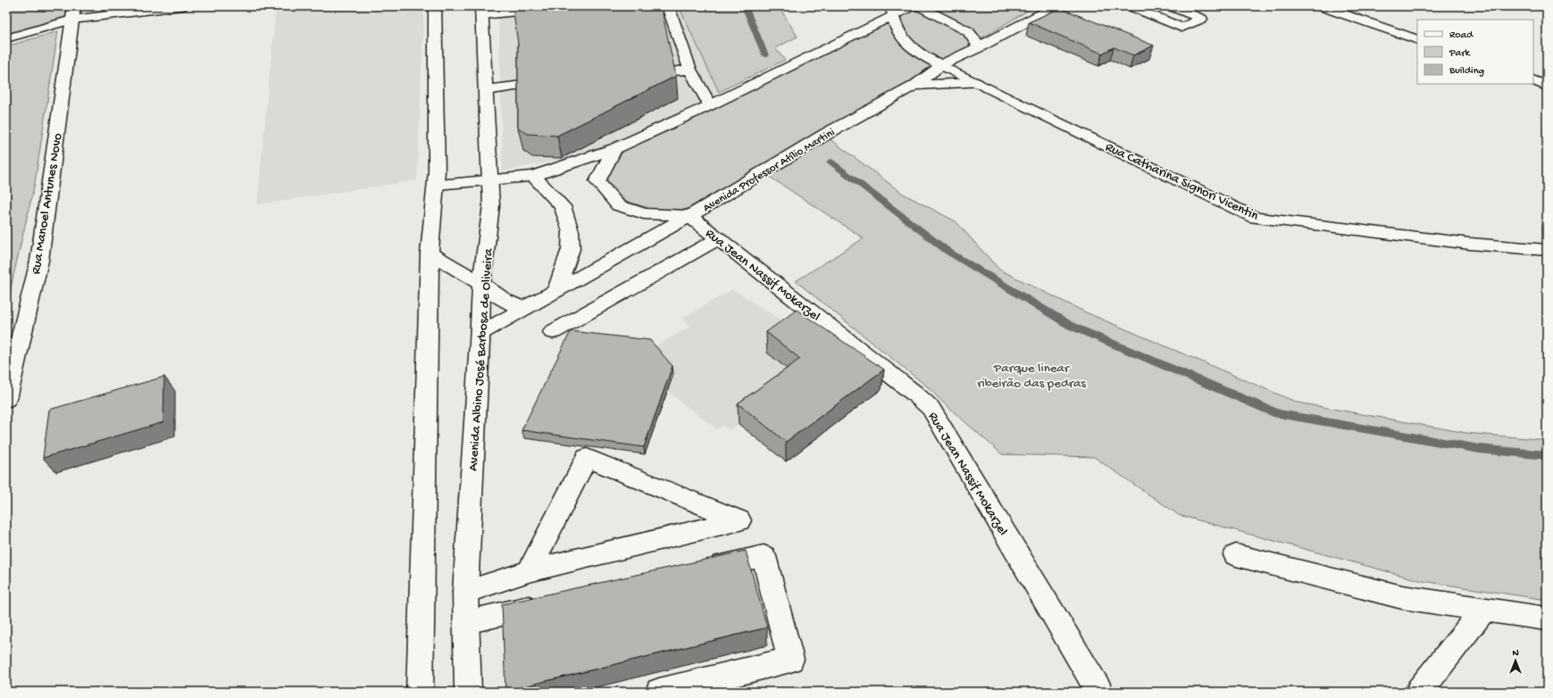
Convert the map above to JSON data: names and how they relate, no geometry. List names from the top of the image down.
{
  "streets": {
    "main road": [
      "Avenida Professor Atílio Martini",
      "Rua Catharina Signori Vicentin",
      "Rua Manoel Antunes Novo",
      "Rua Jean Nassif Mokarzel",
      "Avenida Albino José Barbosa de Oliveira"
    ]
  },
  "crossings": [
    ["Avenida Professor Atílio Martini", "Rua Catharina Signori Vicentin"],
    ["Avenida Professor Atílio Martini", "Rua Jean Nassif Mokarzel"],
    ["Avenida Professor Atílio Martini", "Avenida Albino José Barbosa de Oliveira"]
  ],
  "parks": ["Parque linear ribeirão das pedras"],
  "legend": ["Road", "Park", "Building"],
  "north": "top"
}
